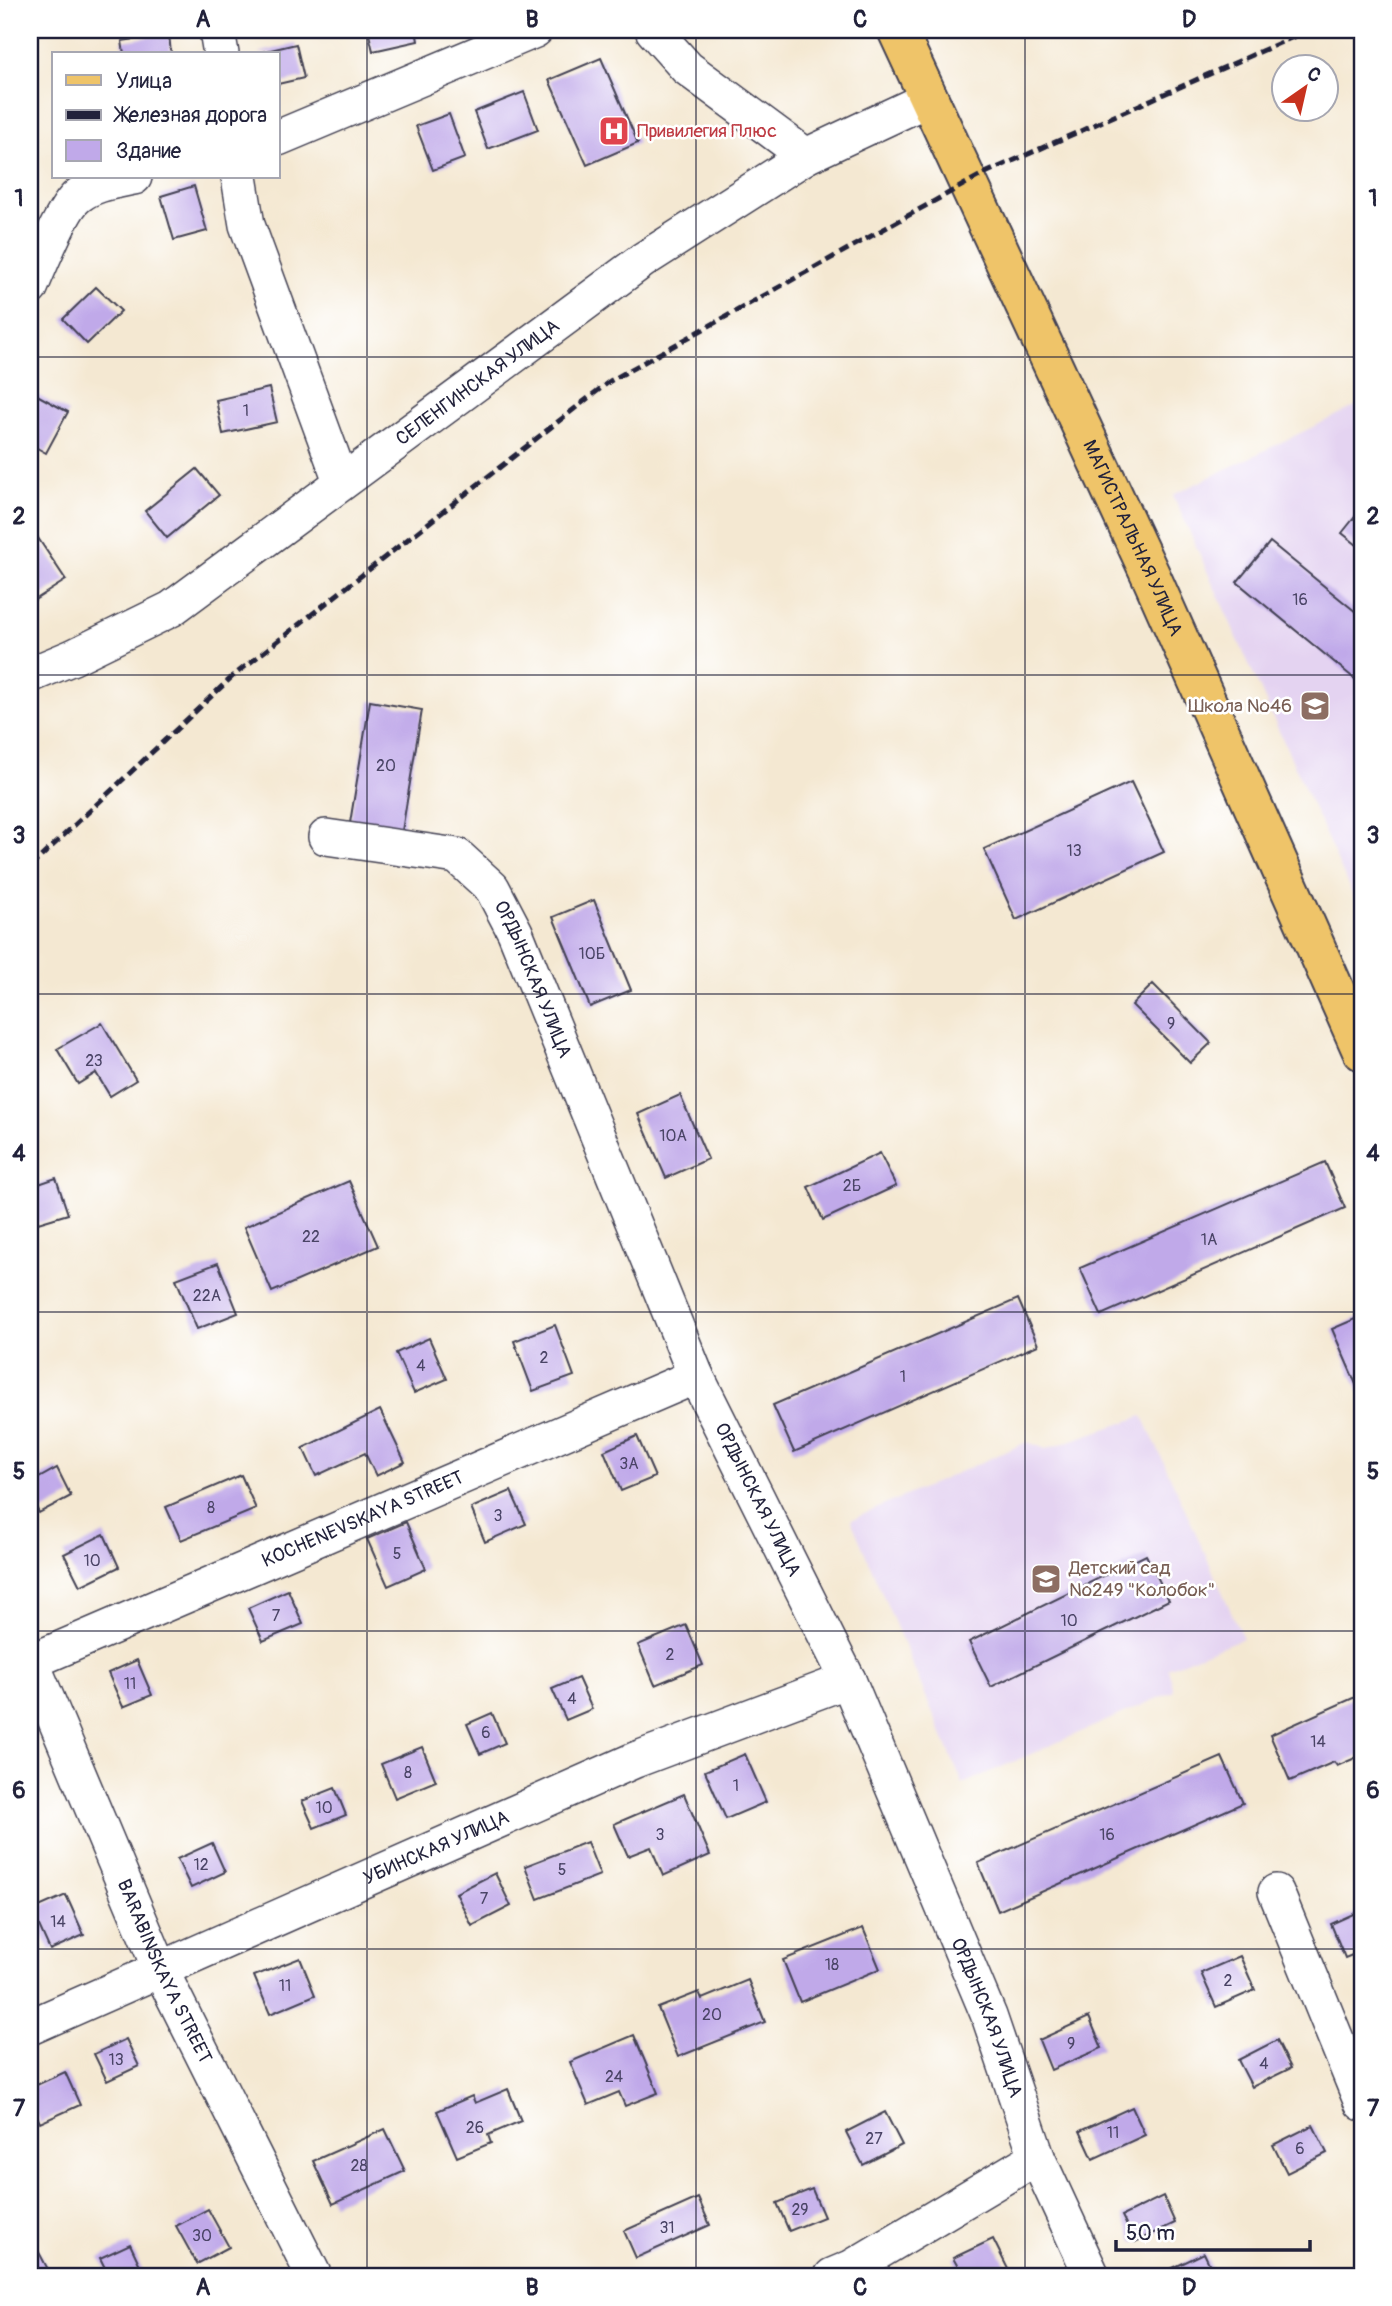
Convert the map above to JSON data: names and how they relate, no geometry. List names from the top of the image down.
{
  "streets": {
    "main road": ["МАГИСТРАЛЬНАЯ УЛИЦА"],
    "street": [
      "СЕЛЕНГИНСКАЯ УЛИЦА",
      "ОРДЫНСКАЯ УЛИЦА",
      "KOCHENEVSKAYA STREET",
      "УБИНСКАЯ УЛИЦА",
      "BARABINSKAYA STREET"
    ]
  },
  "crossings": [
    ["СЕЛЕНГИНСКАЯ УЛИЦА", "МАГИСТРАЛЬНАЯ УЛИЦА"],
    ["ОРДЫНСКАЯ УЛИЦА", "KOCHENEVSKAYA STREET"],
    ["ОРДЫНСКАЯ УЛИЦА", "УБИНСКАЯ УЛИЦА"],
    ["KOCHENEVSKAYA STREET", "BARABINSKAYA STREET"],
    ["УБИНСКАЯ УЛИЦА", "BARABINSKAYA STREET"]
  ],
  "places": {
    "hospital": ["Привилегия Плюс"],
    "school or university": ["Школа №46", "Детский сад №249 \"Колобок\""]
  },
  "house_numbers": [
    "1",
    "16",
    "20",
    "13",
    "10Б",
    "9",
    "23",
    "10А",
    "2Б",
    "22",
    "1А",
    "22А",
    "2",
    "4",
    "1",
    "3А",
    "8",
    "3",
    "5",
    "10",
    "7",
    "10",
    "2",
    "11",
    "4",
    "6",
    "14",
    "8",
    "1",
    "10",
    "3",
    "16",
    "12",
    "5",
    "7",
    "14",
    "18",
    "2",
    "11",
    "20",
    "9",
    "13",
    "4",
    "24",
    "26",
    "11",
    "27",
    "6",
    "28",
    "29",
    "31",
    "30"
  ],
  "legend": ["Улица", "Железная дорога", "Здание"],
  "scale_bar": "50 m",
  "north": "top right",
  "grid": {
    "columns": [
      "A",
      "B",
      "C",
      "D"
    ],
    "rows": [
      "1",
      "2",
      "3",
      "4",
      "5",
      "6",
      "7"
    ]
  }
}
